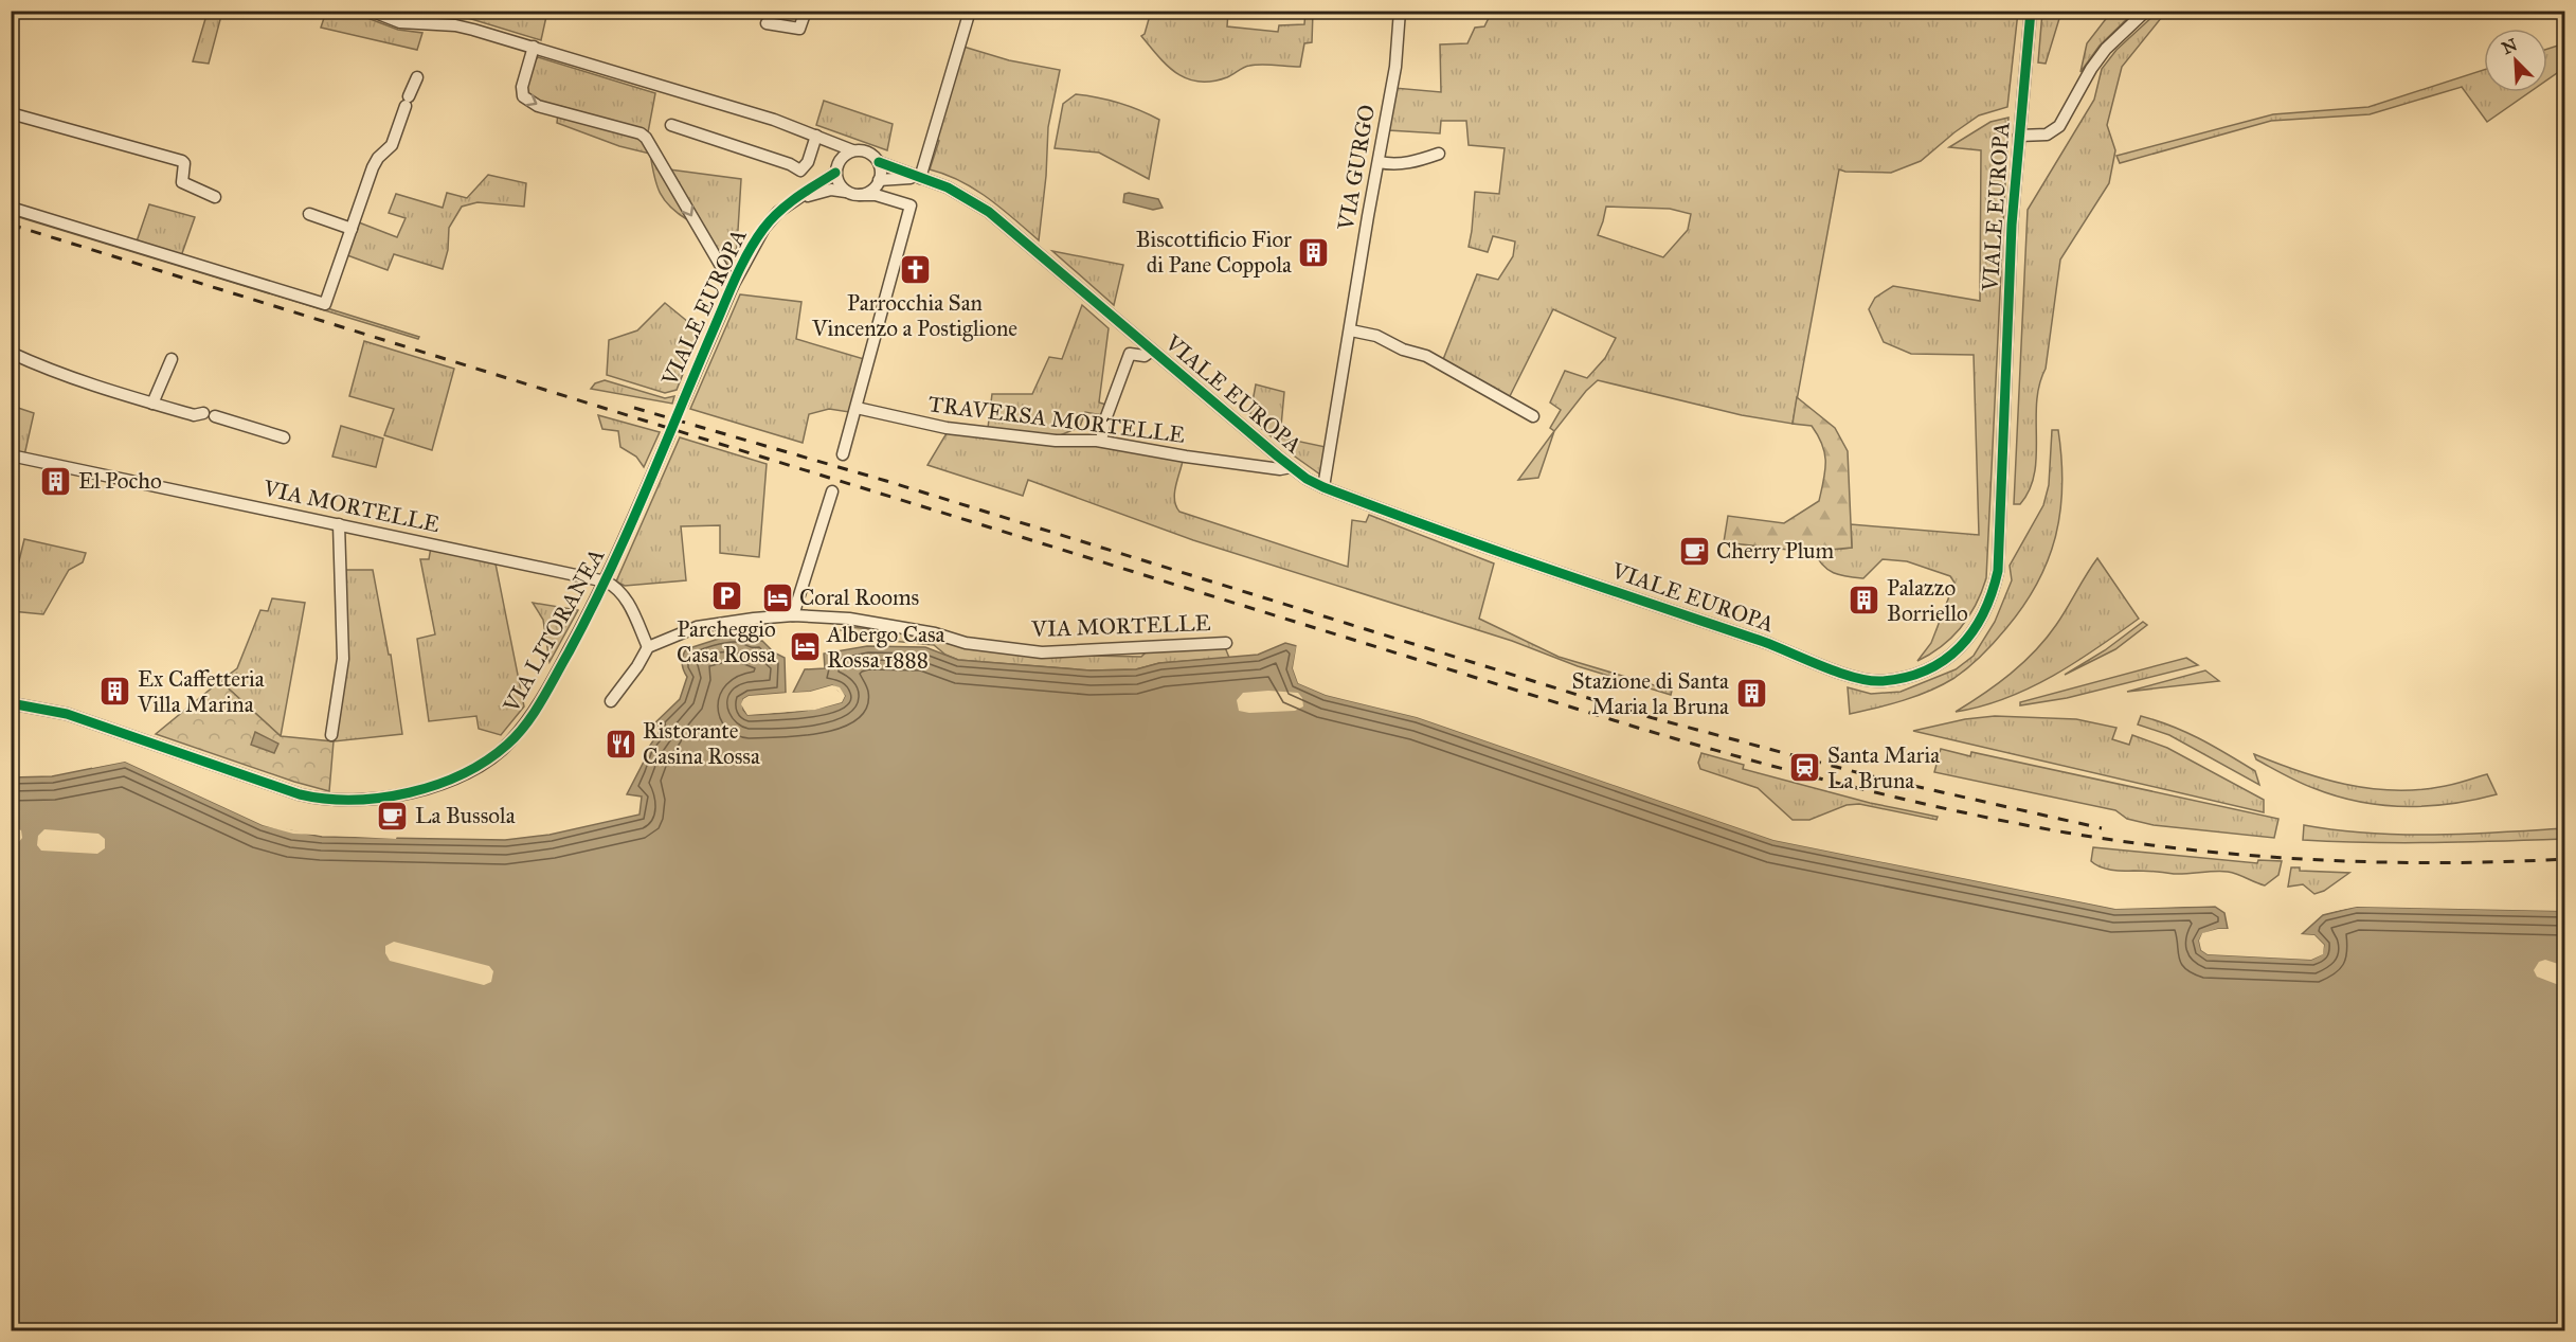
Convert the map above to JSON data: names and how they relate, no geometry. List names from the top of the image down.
{
  "streets": {
    "street": [
      "VIA GURGO",
      "VIALE EUROPA",
      "TRAVERSA MORTELLE",
      "VIA MORTELLE",
      "VIA LITORANEA"
    ]
  },
  "crossings": [
    ["VIA GURGO", "VIALE EUROPA"],
    ["VIALE EUROPA", "TRAVERSA MORTELLE"],
    ["VIA MORTELLE", "VIA LITORANEA"]
  ],
  "places": {
    "building": [
      "Biscottificio Fior di Pane Coppola",
      "El Pocho",
      "Palazzo Borriello",
      "Ex Caffetteria Villa Marina",
      "Stazione di Santa Maria la Bruna"
    ],
    "church": ["Parrocchia San Vincenzo a Postiglione"],
    "cafe": ["Cherry Plum", "La Bussola"],
    "parking": ["Parcheggio Casa Rossa"],
    "hotel": ["Coral Rooms", "Albergo Casa Rossa 1888"],
    "restaurant": ["Ristorante Casina Rossa"],
    "station": ["Santa Maria La Bruna"]
  },
  "north": "top left"
}
